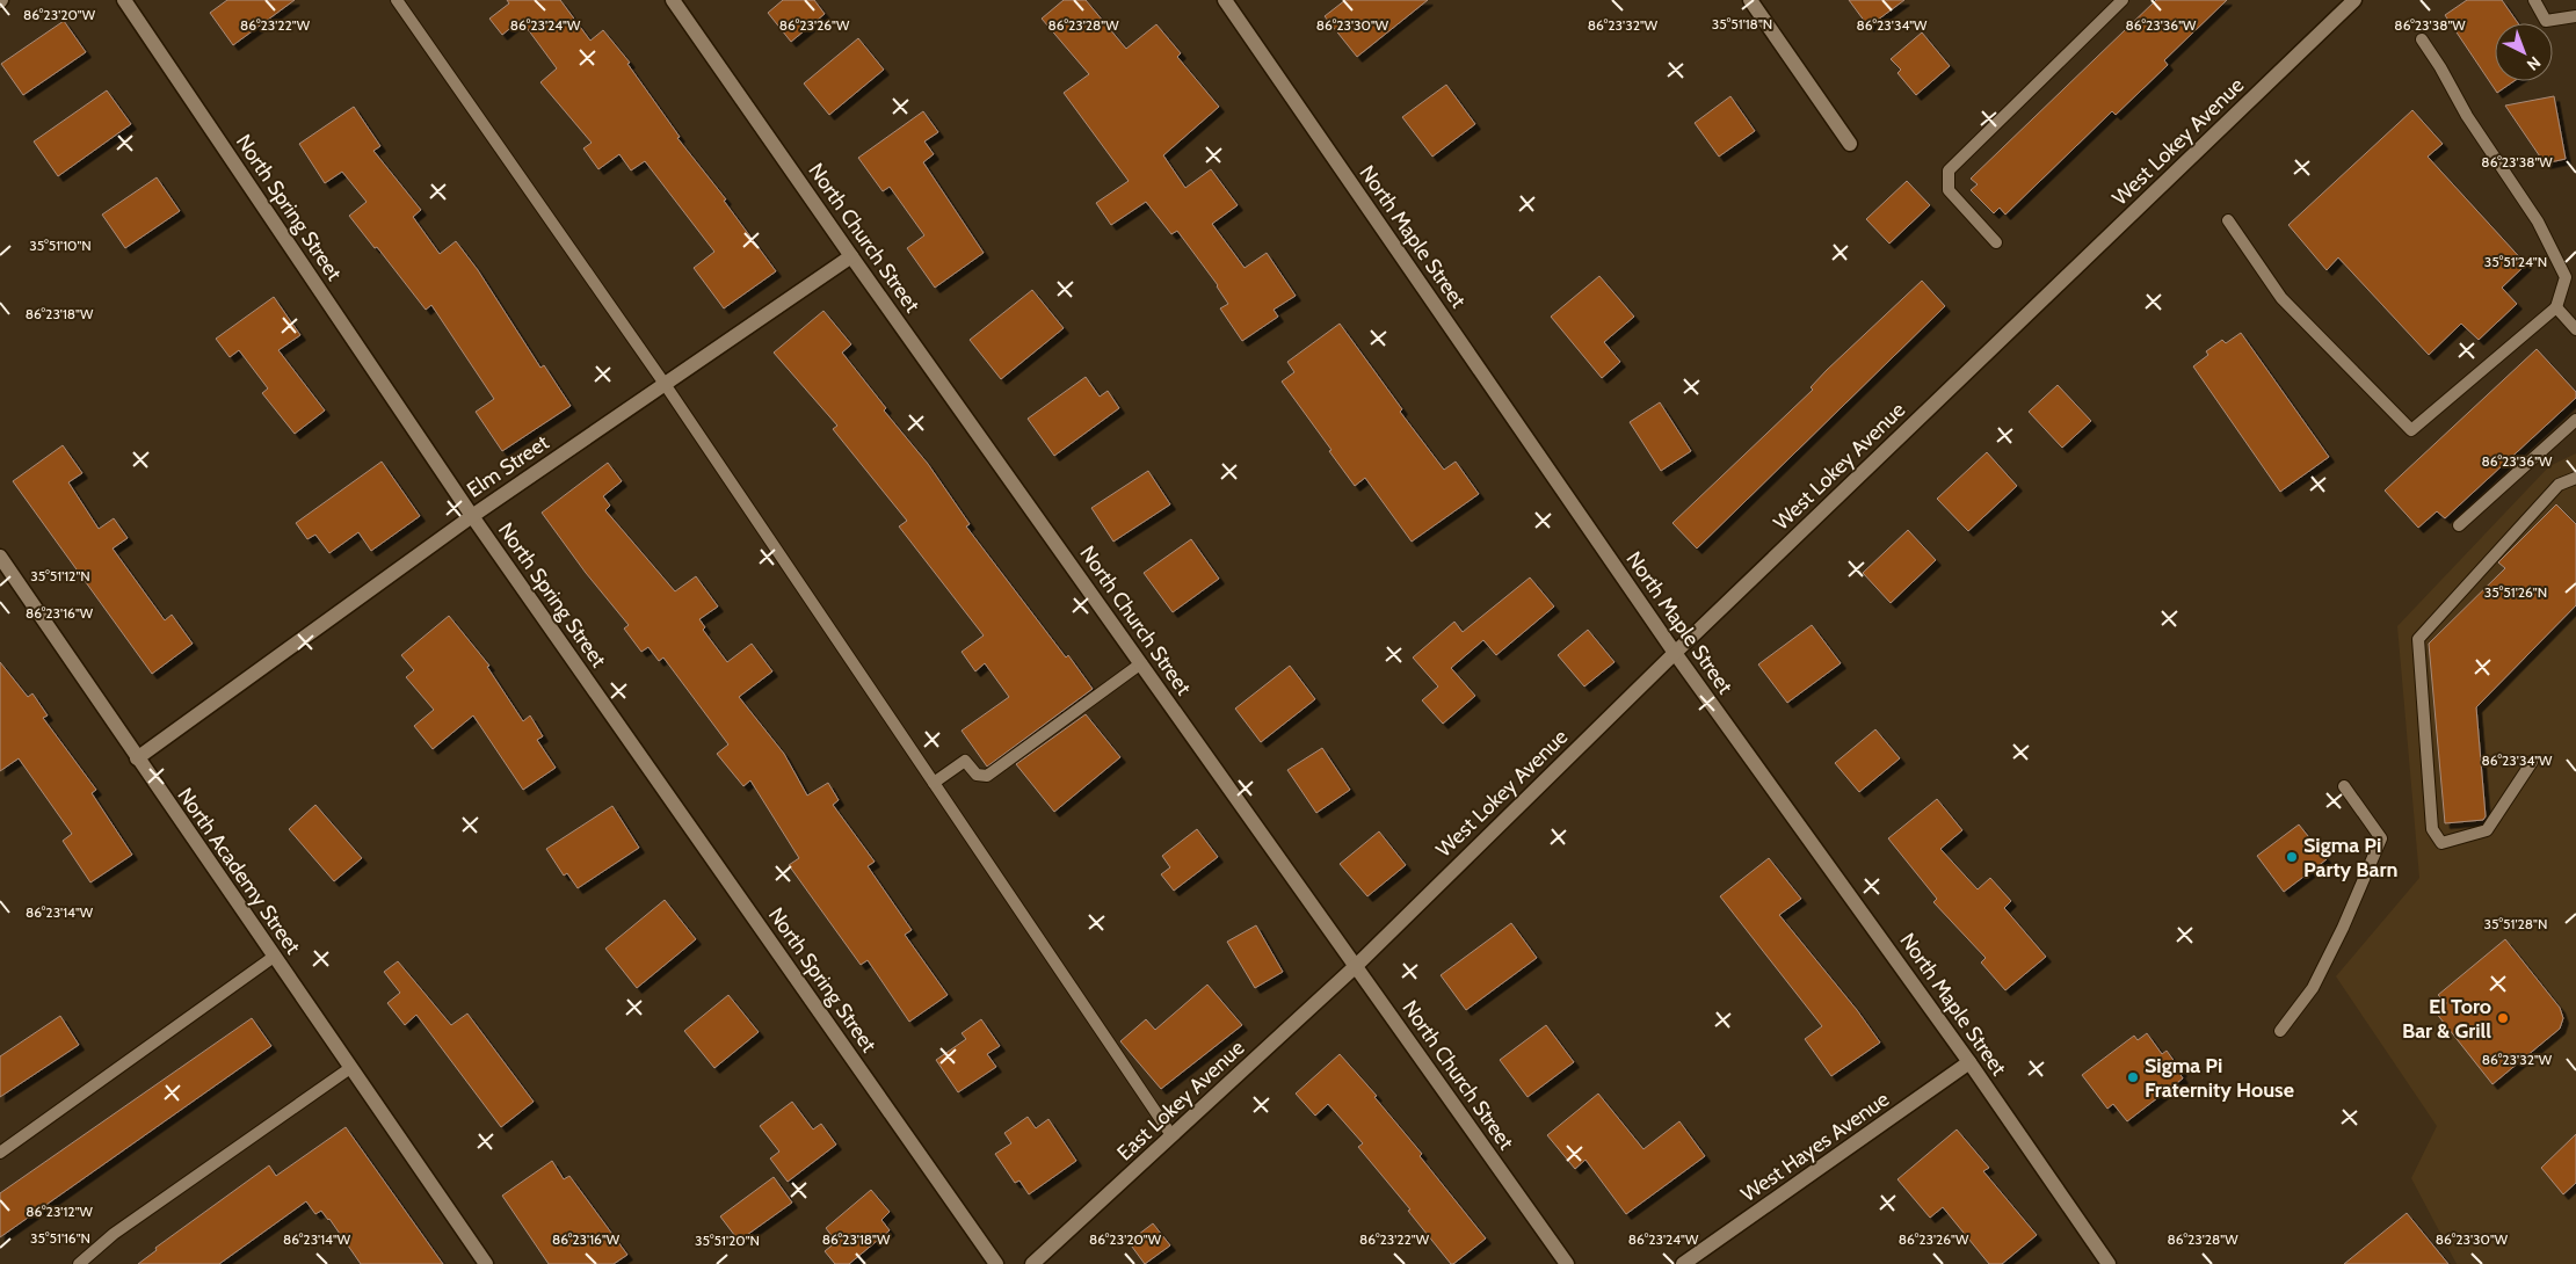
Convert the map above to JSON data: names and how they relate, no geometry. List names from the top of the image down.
{
  "streets": {
    "street": [
      "West Lokey Avenue",
      "North Spring Street",
      "North Maple Street",
      "North Church Street",
      "Elm Street",
      "North Academy Street",
      "East Lokey Avenue",
      "West Hayes Avenue"
    ]
  },
  "crossings": [
    ["West Lokey Avenue", "North Maple Street"],
    ["West Lokey Avenue", "North Church Street"],
    ["West Lokey Avenue", "East Lokey Avenue"],
    ["North Spring Street", "Elm Street"],
    ["North Maple Street", "West Hayes Avenue"],
    ["North Church Street", "Elm Street"],
    ["North Church Street", "East Lokey Avenue"],
    ["Elm Street", "North Academy Street"]
  ],
  "places": ["Sigma Pi Party Barn", "El Toro Bar & Grill", "Sigma Pi Fraternity House"],
  "north": "bottom right",
  "coordinates": [
    "86°23'20\"W",
    "35°51'18\"N",
    "86°23'22\"W",
    "86°23'24\"W",
    "86°23'26\"W",
    "86°23'28\"W",
    "86°23'30\"W",
    "86°23'32\"W",
    "86°23'34\"W",
    "86°23'36\"W",
    "86°23'38\"W",
    "35°51'10\"N",
    "35°51'24\"N",
    "86°23'18\"W",
    "35°51'12\"N",
    "35°51'26\"N",
    "86°23'16\"W",
    "86°23'14\"W",
    "35°51'28\"N",
    "86°23'12\"W",
    "35°51'16\"N",
    "35°51'20\"N"
  ]
}
